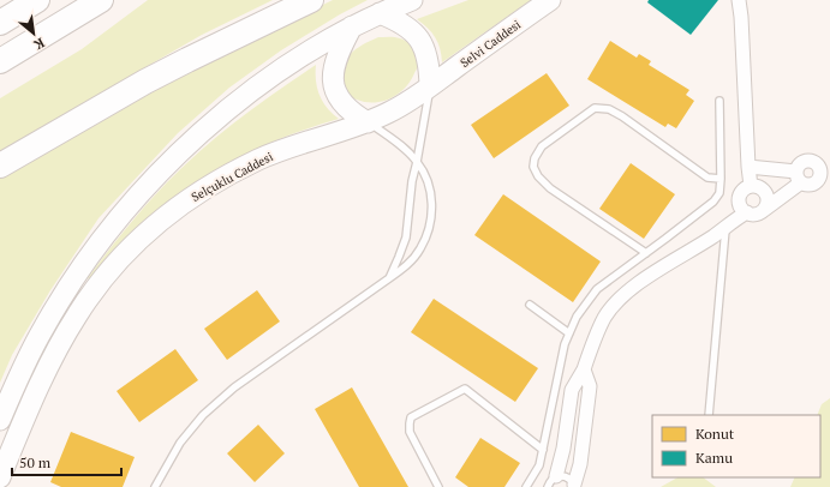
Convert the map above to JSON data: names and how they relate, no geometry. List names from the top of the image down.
{
  "streets": {
    "main road": ["Selvi Caddesi", "Selçuklu Caddesi"]
  },
  "crossings": [
    ["Selvi Caddesi", "Selçuklu Caddesi"]
  ],
  "legend": ["Konut", "Kamu"],
  "scale_bar": "50 m",
  "north": "bottom right"
}
